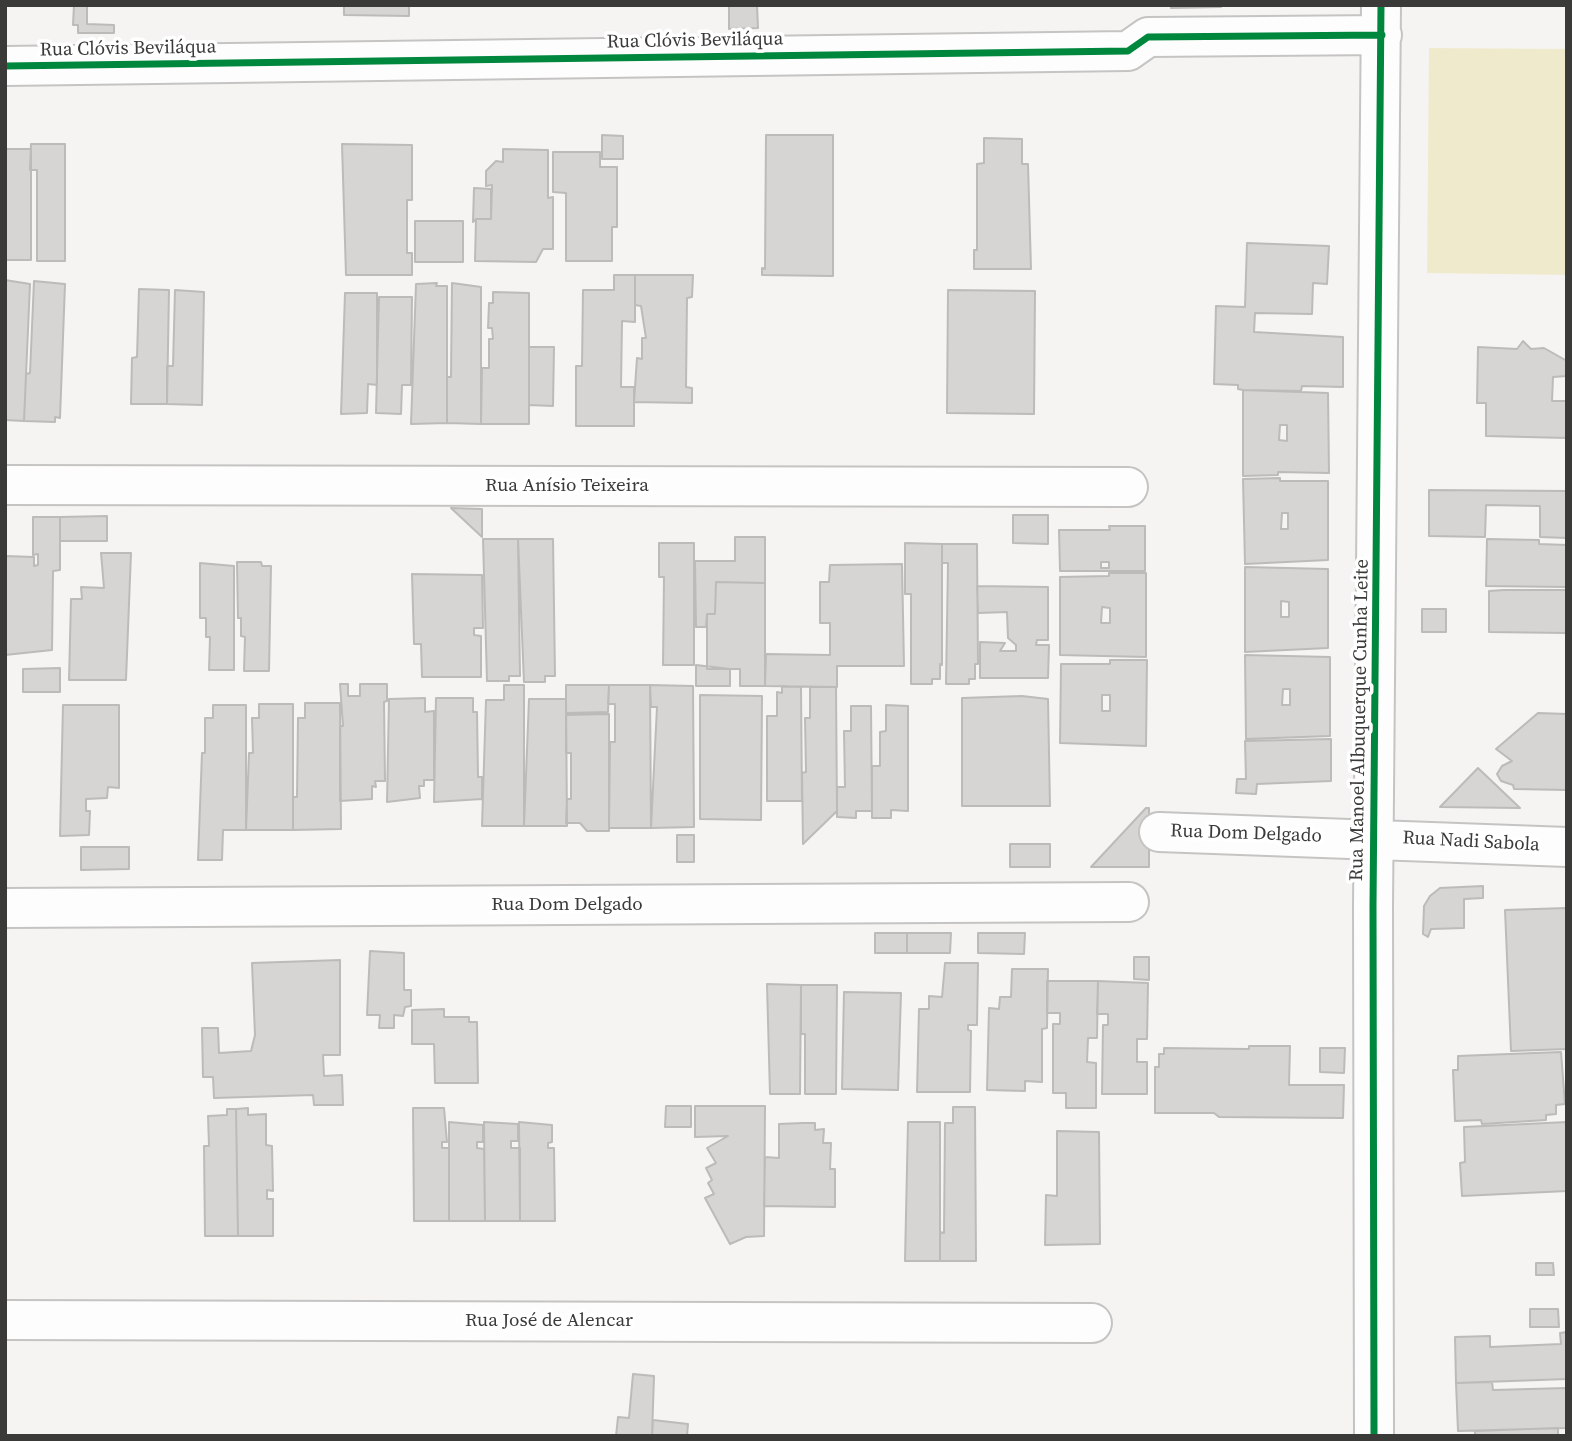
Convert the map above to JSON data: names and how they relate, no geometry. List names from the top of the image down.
{
  "streets": {
    "street": [
      "Rua Clóvis Beviláqua",
      "Rua Anísio Teixeira",
      "Rua Manoel Albuquerque Cunha Leite",
      "Rua Dom Delgado",
      "Rua Nadi Sabola",
      "Rua José de Alencar"
    ]
  },
  "crossings": [
    ["Rua Clóvis Beviláqua", "Rua Manoel Albuquerque Cunha Leite"],
    ["Rua Manoel Albuquerque Cunha Leite", "Rua Dom Delgado"],
    ["Rua Manoel Albuquerque Cunha Leite", "Rua Nadi Sabola"],
    ["Rua Dom Delgado", "Rua Nadi Sabola"]
  ]
}
